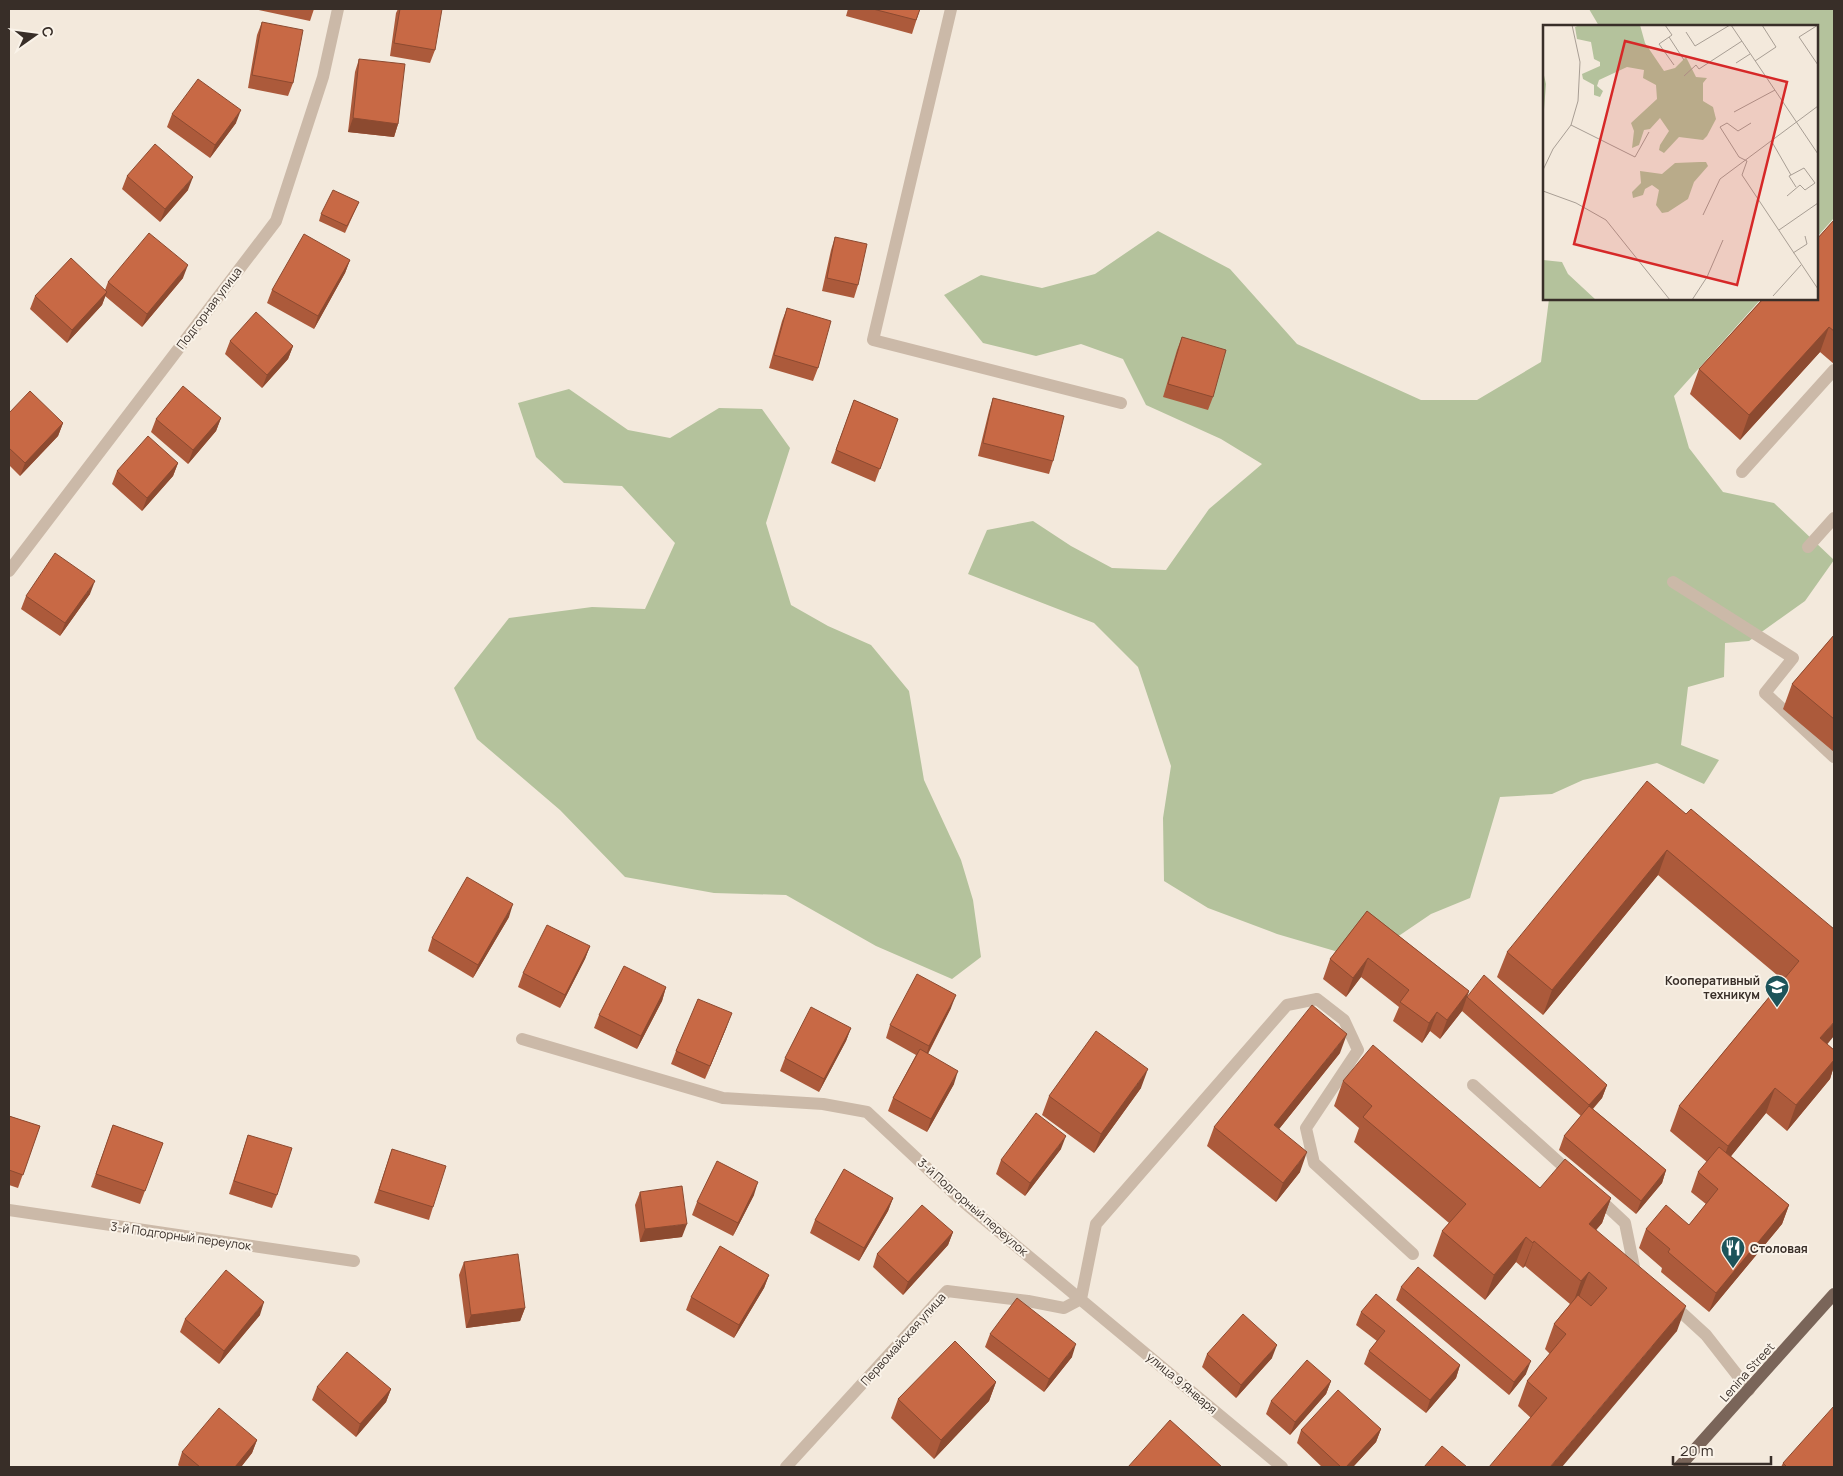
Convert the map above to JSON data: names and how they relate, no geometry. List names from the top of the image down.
{
  "streets": {
    "main road": ["Lenina Street"],
    "street": [
      "Подгорная улица",
      "3-й Подгорный переулок",
      "Первомайская улица",
      "улица 9 Января"
    ]
  },
  "crossings": [
    ["3-й Подгорный переулок", "Первомайская улица"],
    ["3-й Подгорный переулок", "улица 9 Января"],
    ["Первомайская улица", "улица 9 Января"]
  ],
  "places": {
    "school or university": ["Кооперативный техникум"],
    "restaurant": ["Столовая"]
  },
  "scale_bar": "20 m",
  "north": "right"
}
